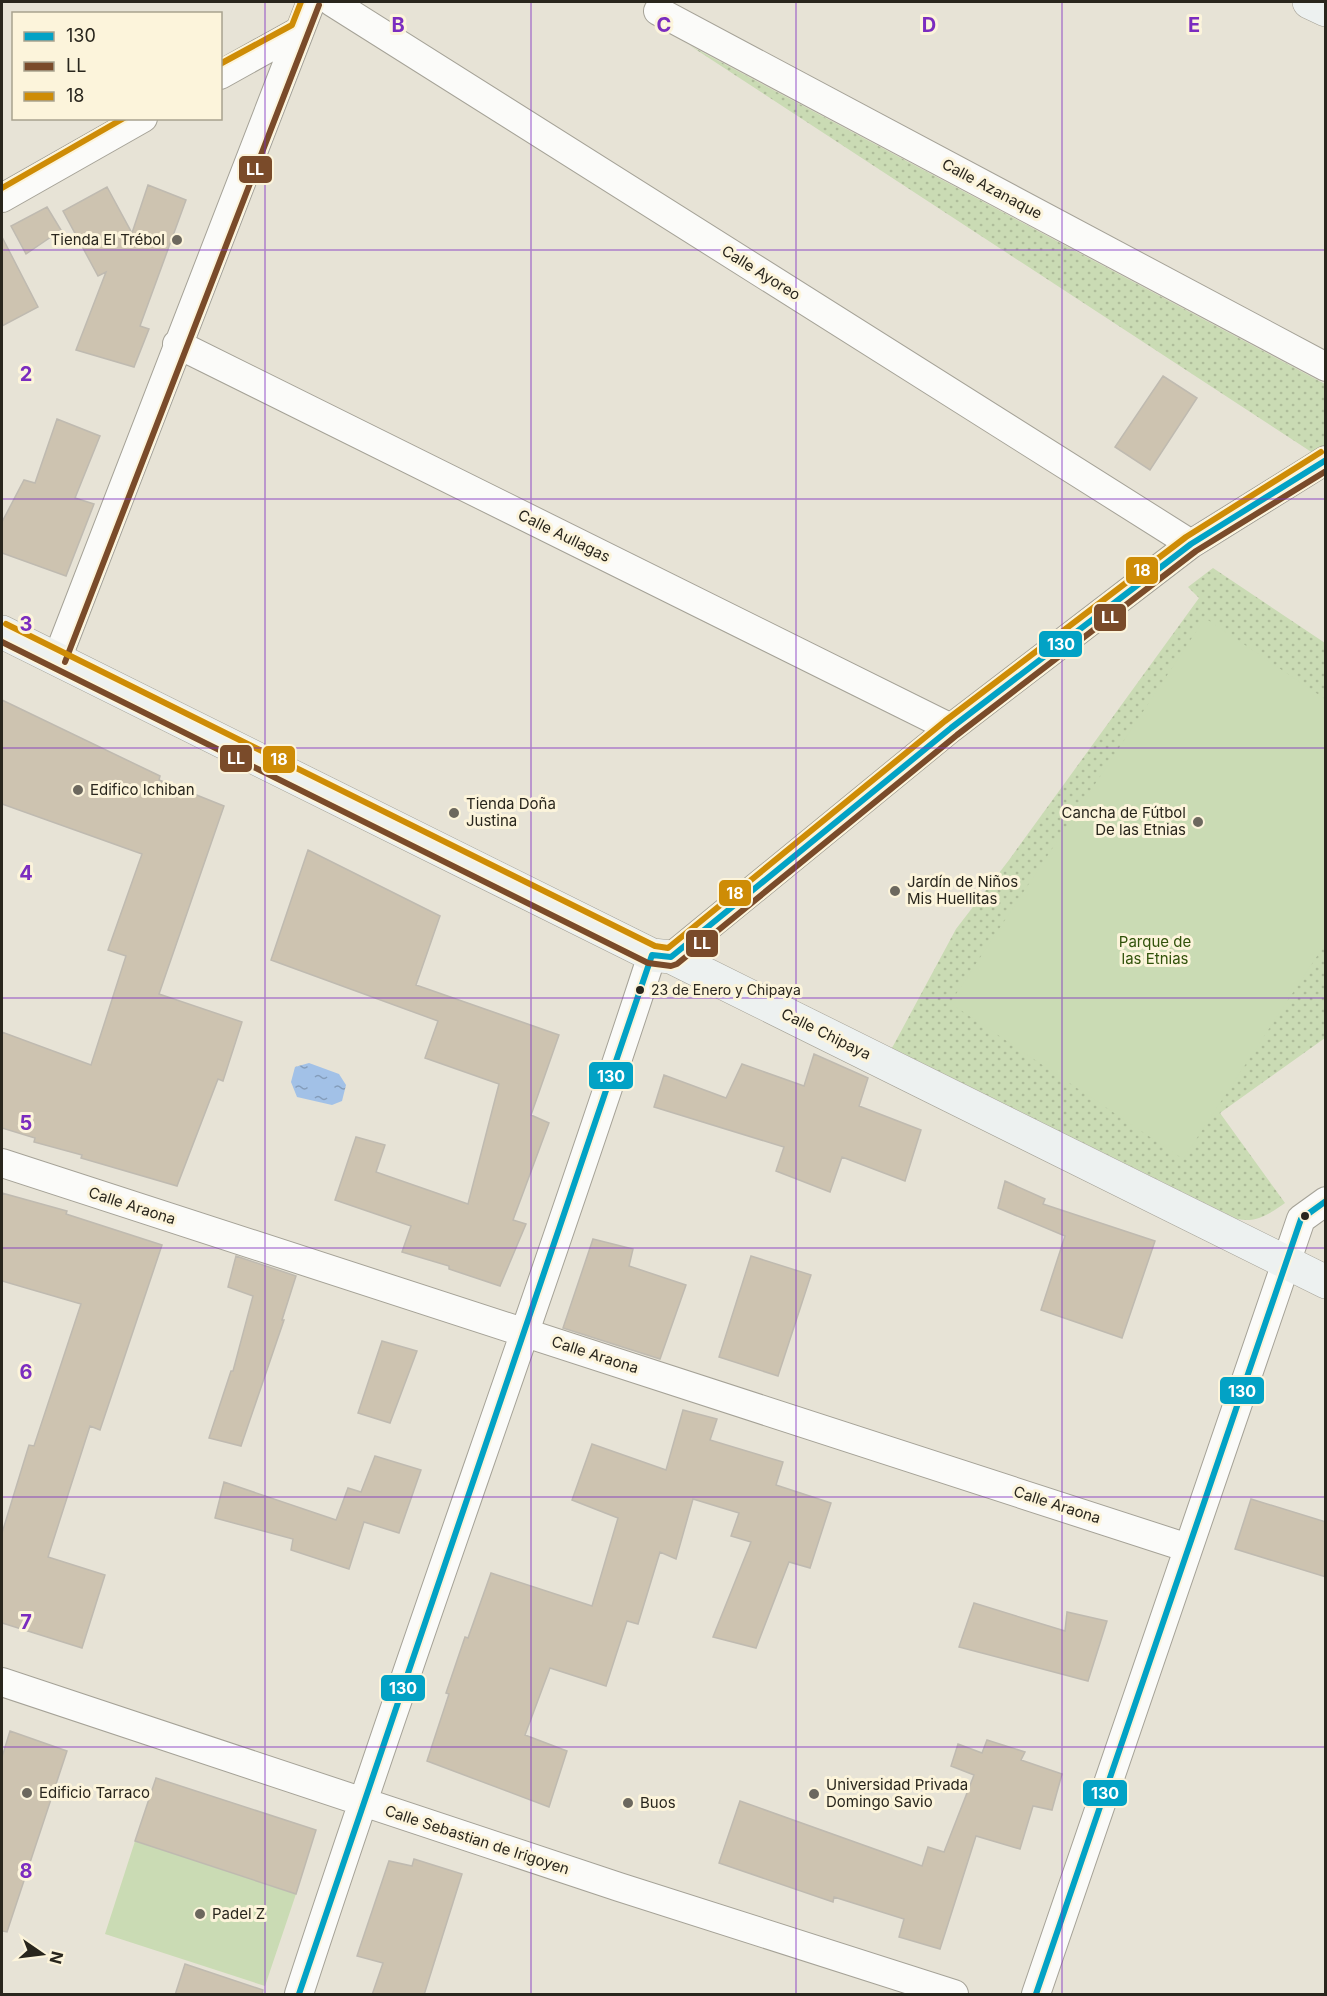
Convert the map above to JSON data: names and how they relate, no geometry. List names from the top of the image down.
{
  "streets": {
    "street": [
      "Calle Azanaque",
      "Calle Ayoreo",
      "Calle Aullagas",
      "Calle Chipaya",
      "Calle Araona",
      "Calle Sebastian de Irigoyen"
    ]
  },
  "parks": ["Parque de las Etnias"],
  "places": [
    "Tienda El Trébol",
    "Edifico Ichiban",
    "Tienda Doña Justina",
    "Cancha de Fútbol De las Etnias",
    "Jardín de Niños Mis Huellitas",
    "23 de Enero y Chipaya",
    "Edificio Tarraco",
    "Universidad Privada Domingo Savio",
    "Buos",
    "Padel Z"
  ],
  "lines": ["transit line 18", "transit line LL", "transit line 130"],
  "legend": ["130", "LL", "18"],
  "north": "right",
  "grid": {
    "columns": [
      "B",
      "C",
      "D",
      "E"
    ],
    "rows": [
      "2",
      "3",
      "4",
      "5",
      "6",
      "7",
      "8"
    ]
  }
}
